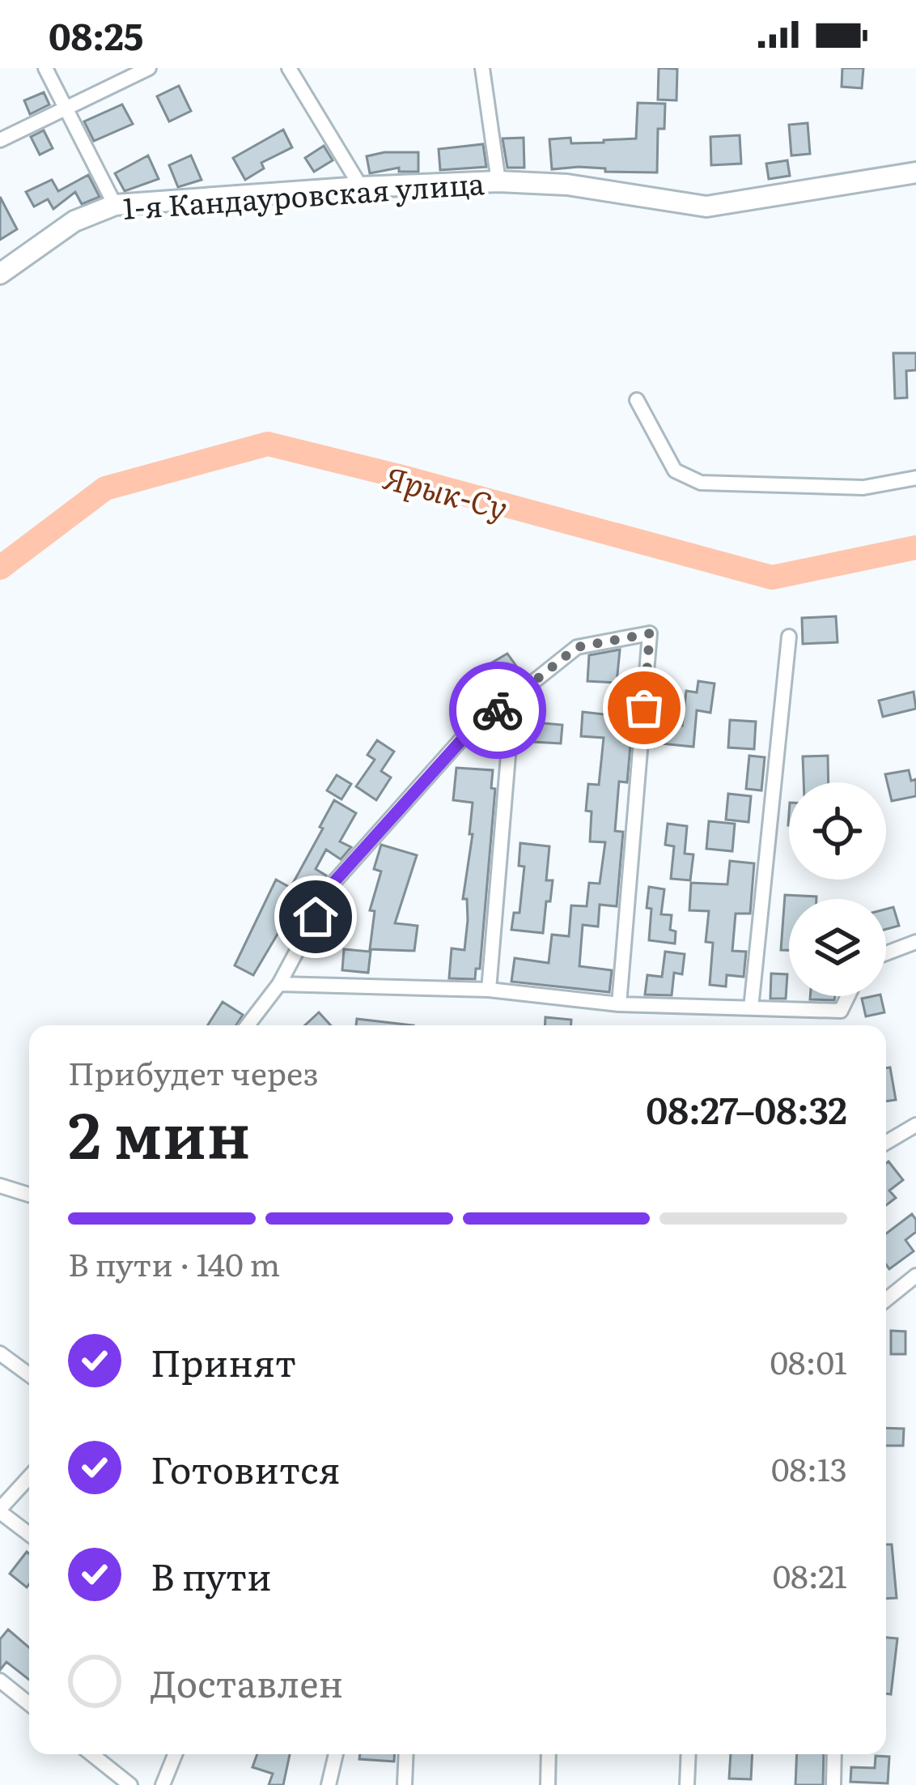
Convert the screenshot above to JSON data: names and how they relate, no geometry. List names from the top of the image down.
{
  "streets": {
    "street": ["1-я Кандауровская улица"]
  },
  "water": ["Ярык-Су"],
  "page": {
    "status": "08:25",
    "heading": ["2 мин", "Прибудет через", "08:27–08:32"],
    "bar": "В пути · 140 m",
    "list": [
      ["Принят", "08:01"],
      ["Готовится", "08:13"],
      ["В пути", "08:21"],
      "Доставлен"
    ]
  }
}
